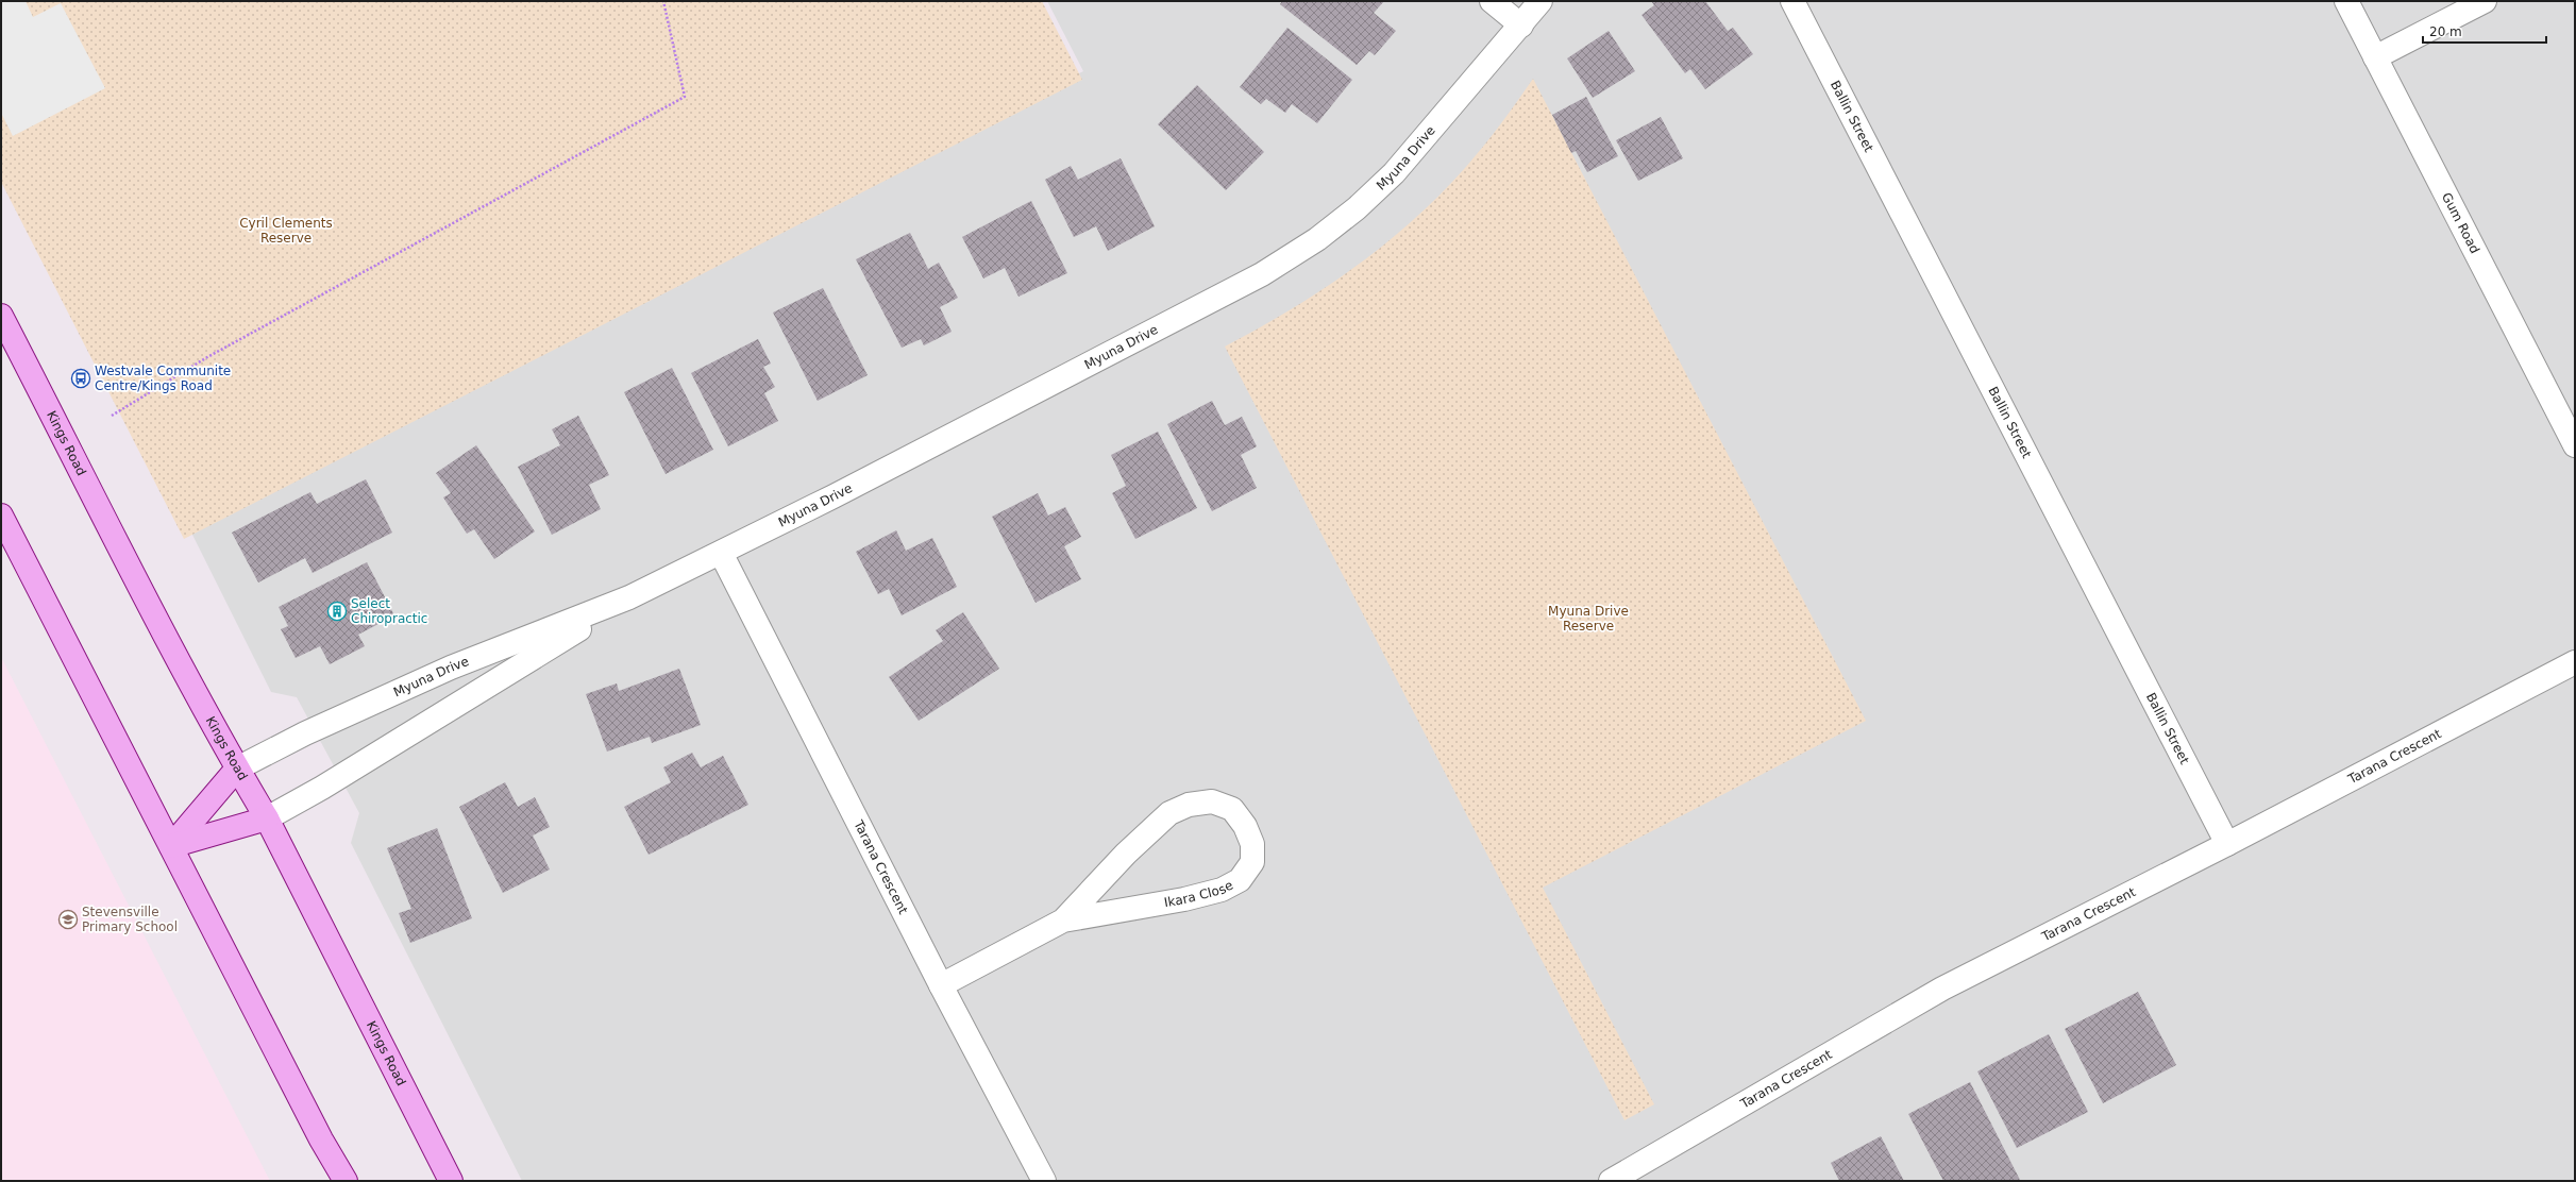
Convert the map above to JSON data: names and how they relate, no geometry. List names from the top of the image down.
{
  "streets": {
    "main road": ["Kings Road"],
    "street": [
      "Ballin Street",
      "Myuna Drive",
      "Gum Road",
      "Tarana Crescent",
      "Ikara Close"
    ]
  },
  "crossings": [
    ["Ballin Street", "Tarana Crescent"],
    ["Myuna Drive", "Kings Road"],
    ["Myuna Drive", "Tarana Crescent"],
    ["Tarana Crescent", "Ikara Close"]
  ],
  "parks": ["Cyril Clements Reserve", "Myuna Drive Reserve"],
  "places": {
    "bus stop": ["Westvale Communite Centre/Kings Road"],
    "building": ["Select Chiropractic"],
    "school or university": ["Stevensville Primary School"]
  },
  "scale_bar": "20 m"
}
